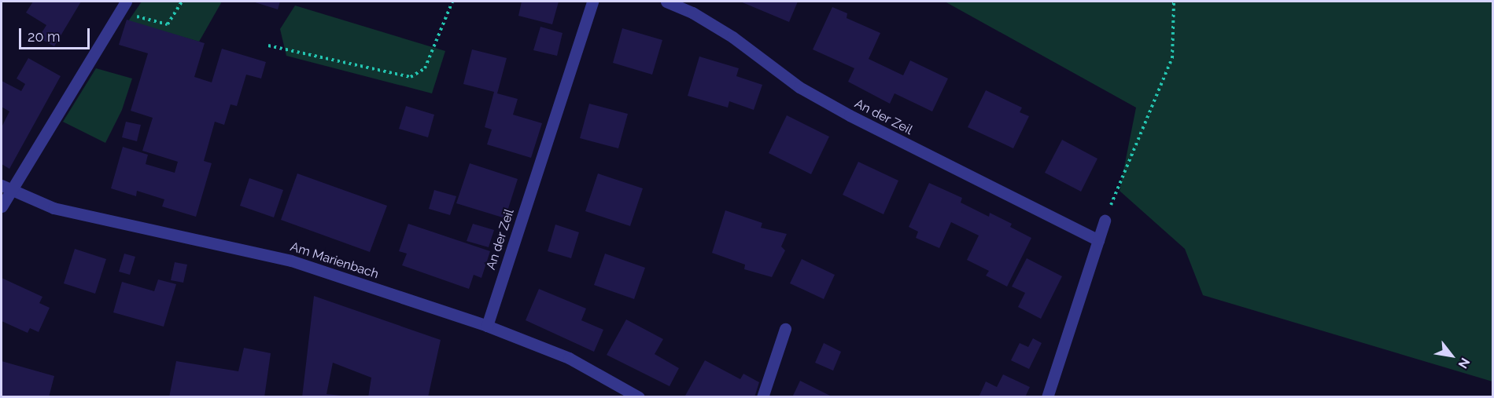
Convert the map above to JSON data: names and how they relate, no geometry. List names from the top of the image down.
{
  "streets": {
    "street": ["An der Zeil", "Am Marienbach"]
  },
  "crossings": [
    ["An der Zeil", "Am Marienbach"]
  ],
  "scale_bar": "20 m",
  "north": "bottom right"
}
